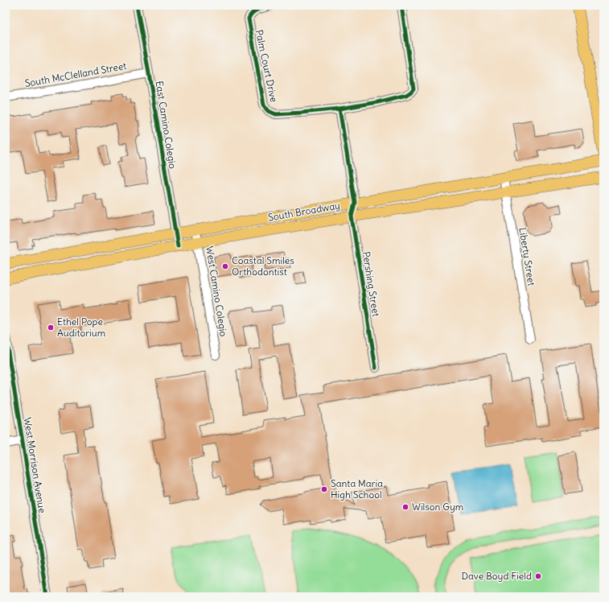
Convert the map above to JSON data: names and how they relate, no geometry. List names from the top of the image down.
{
  "streets": {
    "main road": ["South Broadway"],
    "street": [
      "Palm Court Drive",
      "South McClelland Street",
      "East Camino Colegio",
      "Liberty Street",
      "Pershing Street",
      "West Camino Colegio",
      "West Morrison Avenue"
    ]
  },
  "crossings": [
    ["South McClelland Street", "East Camino Colegio"],
    ["East Camino Colegio", "South Broadway"],
    ["South Broadway", "Liberty Street"],
    ["South Broadway", "Pershing Street"],
    ["South Broadway", "West Camino Colegio"]
  ],
  "places": [
    "Coastal Smiles Orthodontist",
    "Ethel Pope Auditorium",
    "Santa Maria High School",
    "Wilson Gym",
    "Dave Boyd Field"
  ]
}
